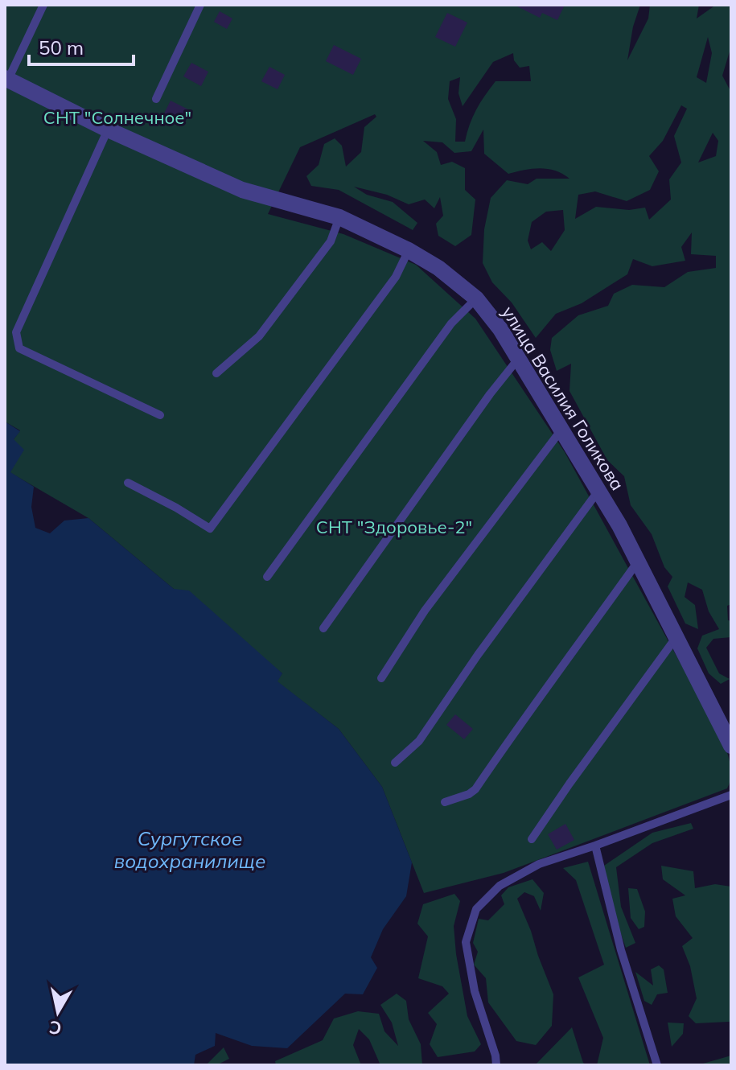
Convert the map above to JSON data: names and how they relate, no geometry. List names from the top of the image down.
{
  "streets": {
    "street": ["улица Василия Голикова"]
  },
  "water": ["Сургутское водохранилище"],
  "parks": ["СНТ \"Солнечное\"", "СНТ \"Здоровье-2\""],
  "scale_bar": "50 m",
  "north": "bottom"
}
